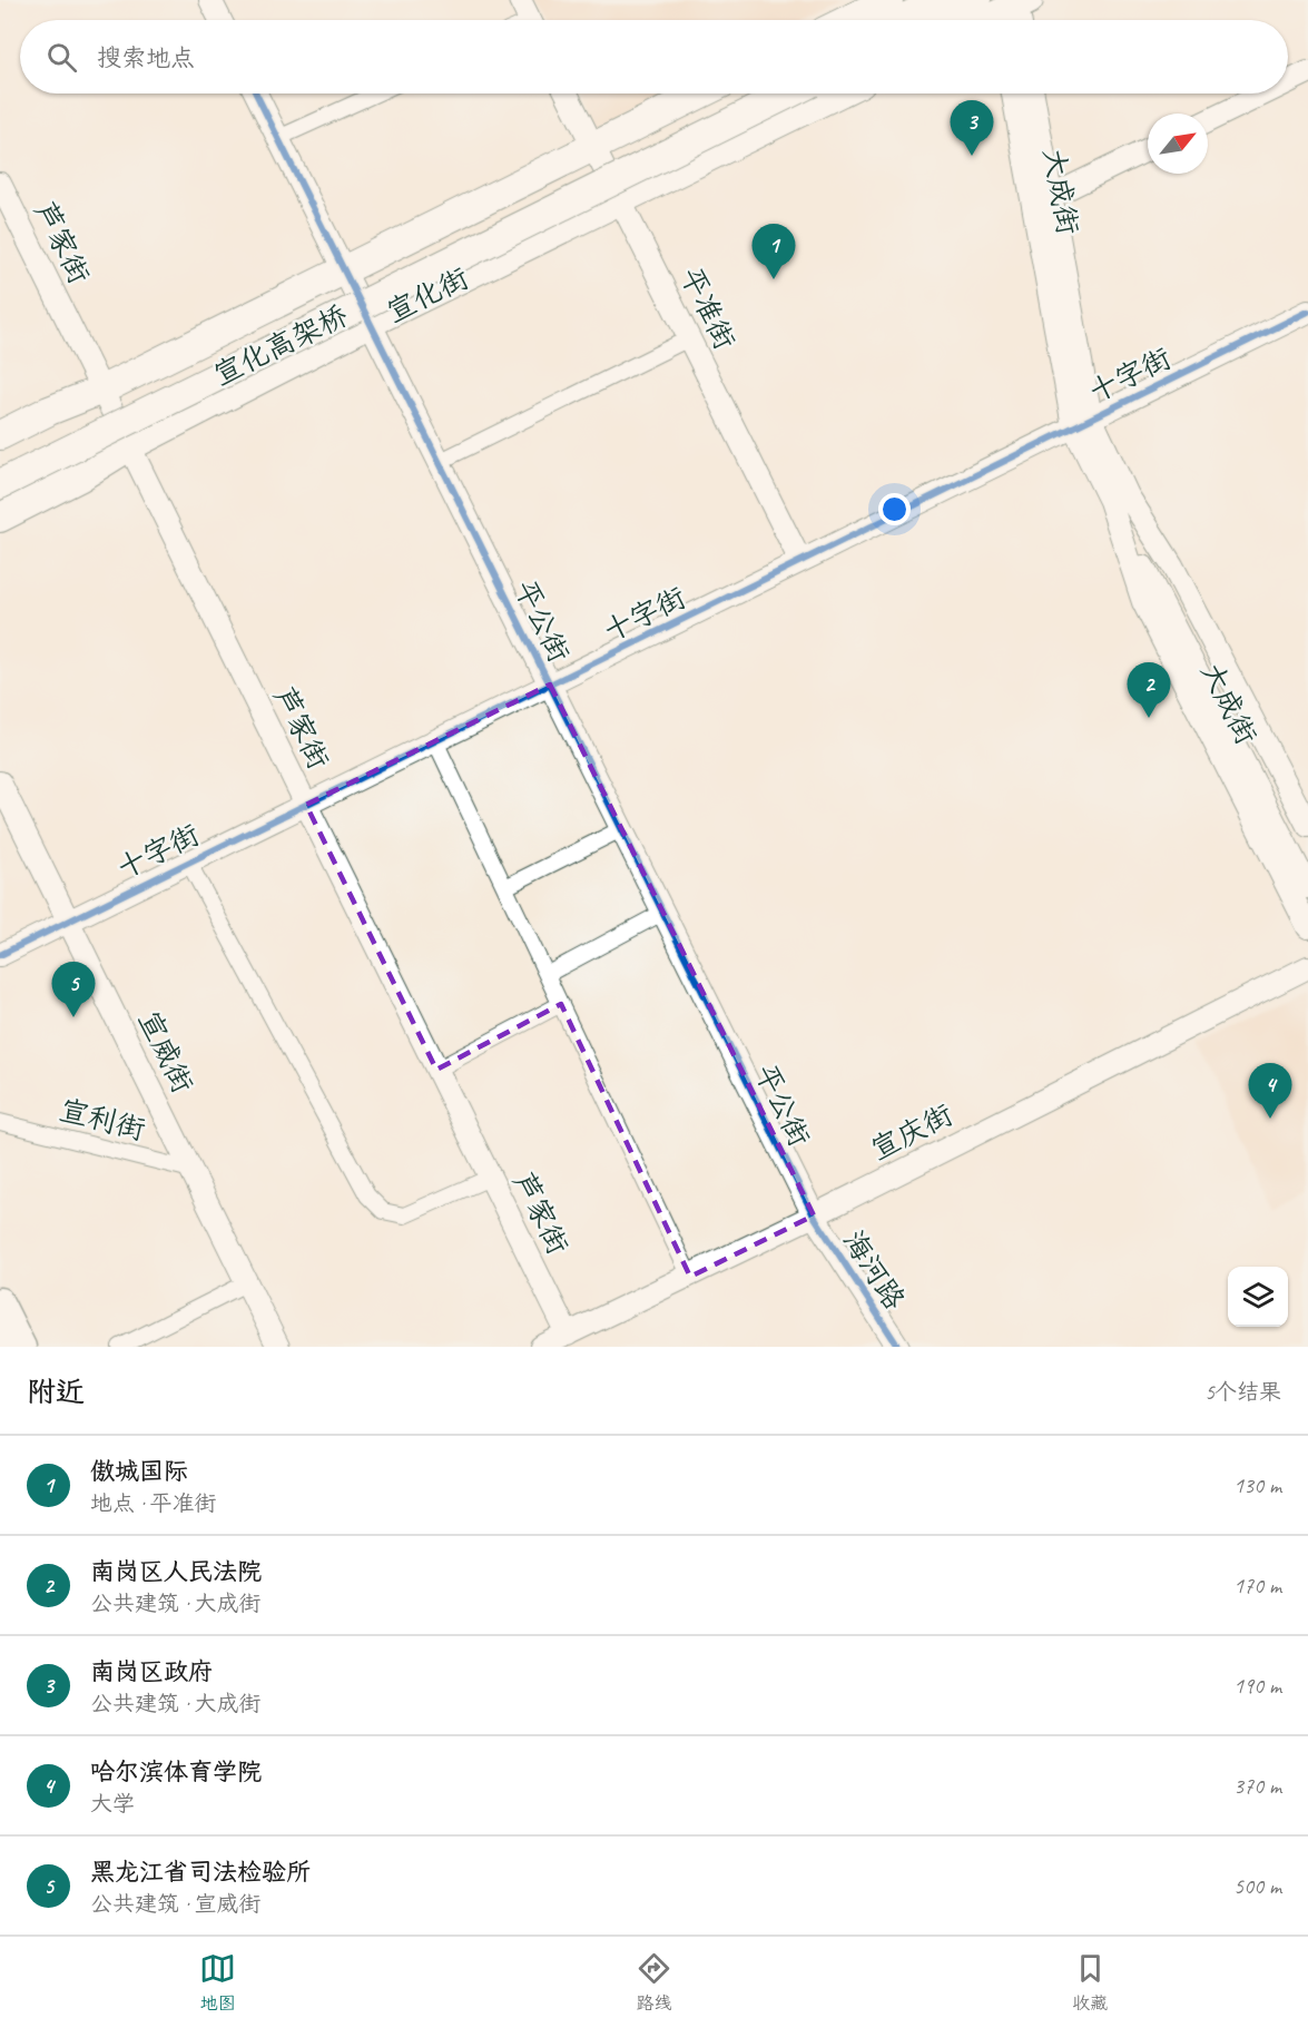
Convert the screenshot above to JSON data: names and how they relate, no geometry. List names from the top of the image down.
{
  "streets": {
    "highway": ["宣化街", "宣化高架桥"],
    "street": [
      "大成街",
      "芦家街",
      "平准街",
      "十字街",
      "平公街",
      "宣威街",
      "宣利街",
      "宣庆街",
      "海河路"
    ]
  },
  "crossings": [
    ["大成街", "十字街"],
    ["芦家街", "宣化街"],
    ["芦家街", "十字街"],
    ["芦家街", "宣庆街"],
    ["宣化街", "平准街"],
    ["宣化街", "平公街"],
    ["平准街", "十字街"],
    ["十字街", "平公街"],
    ["十字街", "宣威街"],
    ["平公街", "宣庆街"],
    ["平公街", "海河路"],
    ["宣威街", "宣利街"],
    ["宣庆街", "海河路"]
  ],
  "north": "top right",
  "page": {
    "search": "搜索地点",
    "pins": [
      "3",
      "1",
      "2",
      "5",
      "4"
    ],
    "heading": ["附近", "5个结果"],
    "list": [
      {
        "mark": "1",
        "name": "傲城国际",
        "note": "地点 · 平准街",
        "value": "130 m"
      },
      {
        "mark": "2",
        "name": "南岗区人民法院",
        "note": "公共建筑 · 大成街",
        "value": "170 m"
      },
      {
        "mark": "3",
        "name": "南岗区政府",
        "note": "公共建筑 · 大成街",
        "value": "190 m"
      },
      {
        "mark": "4",
        "name": "哈尔滨体育学院",
        "note": "大学",
        "value": "370 m"
      },
      {
        "mark": "5",
        "name": "黑龙江省司法检验所",
        "note": "公共建筑 · 宣威街",
        "value": "500 m"
      }
    ],
    "nav": ["地图", "路线", "收藏"]
  }
}
